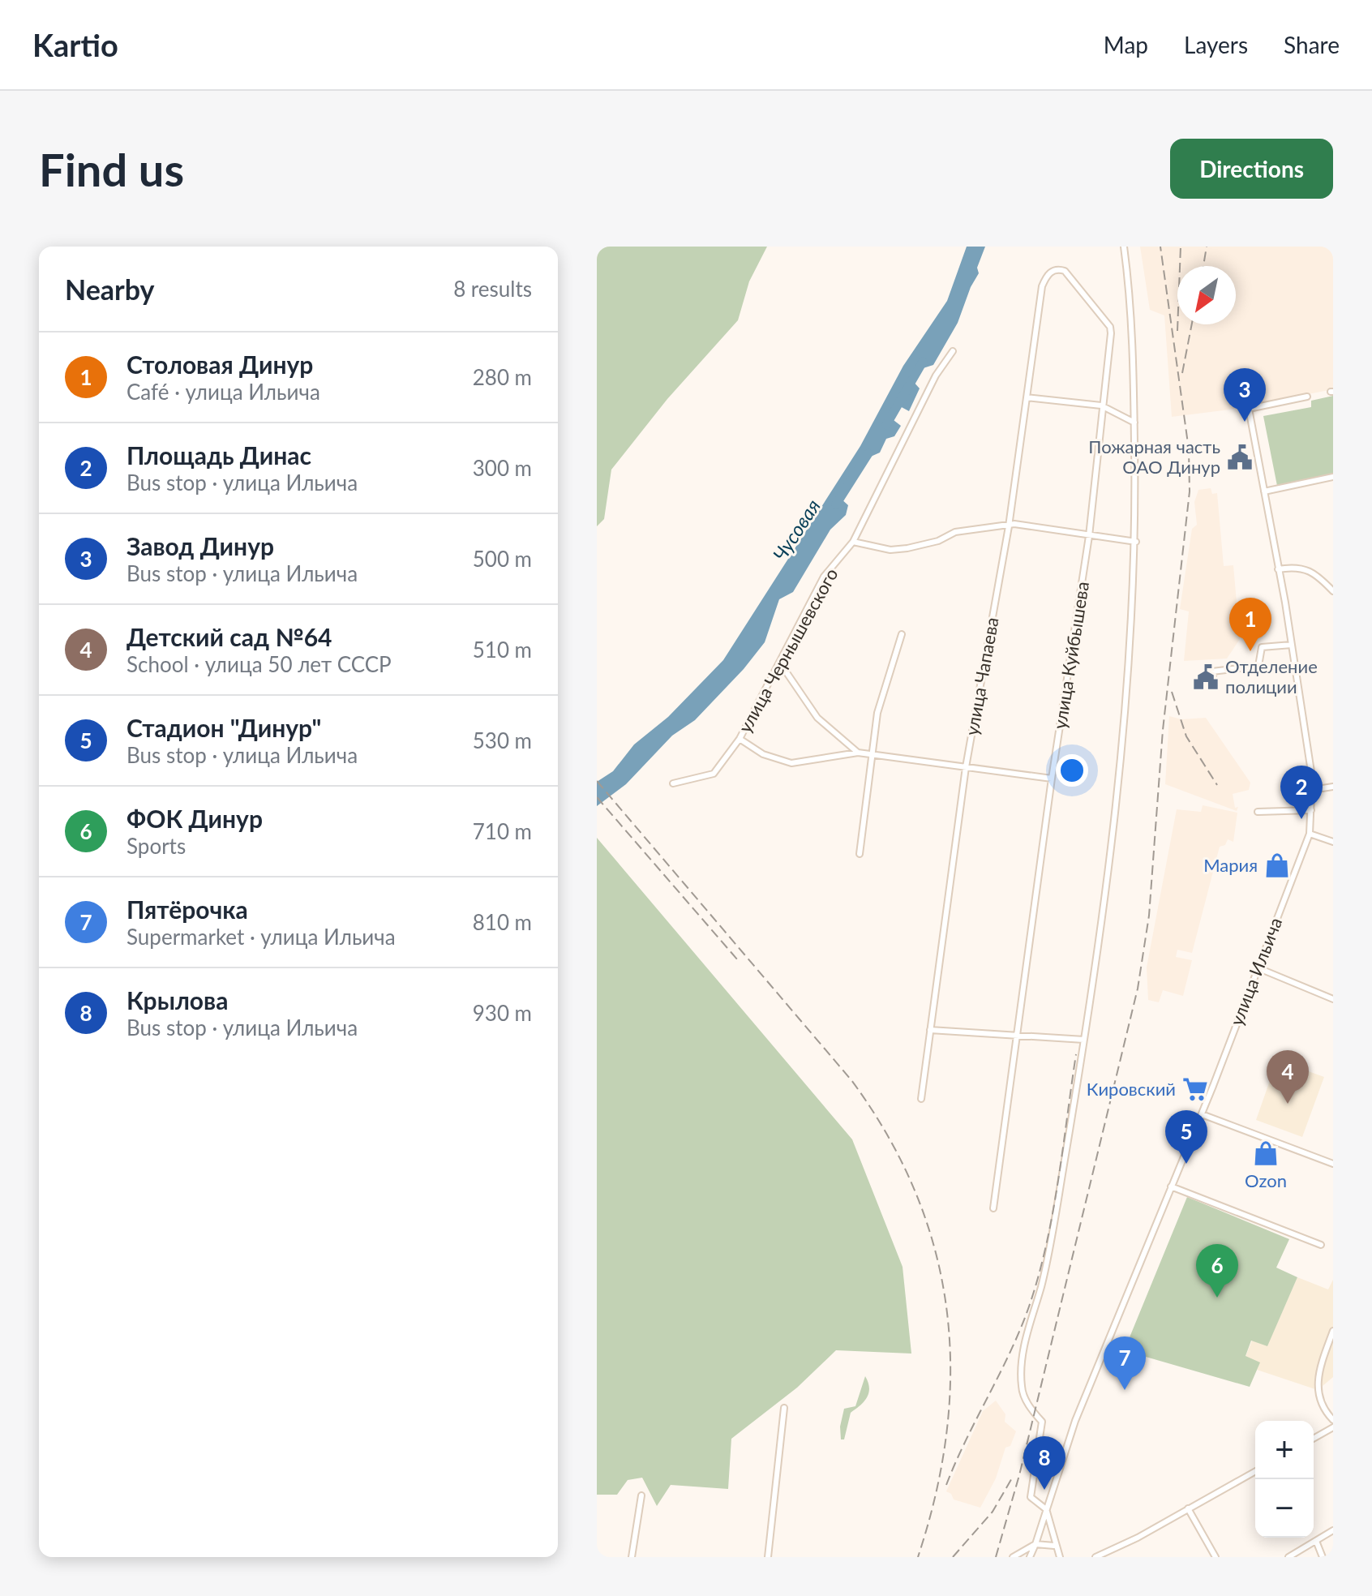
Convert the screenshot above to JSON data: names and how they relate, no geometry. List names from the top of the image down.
{
  "streets": {
    "street": [
      "улица Чернышевского",
      "улица Куйбышева",
      "улица Чапаева",
      "улица Ильича"
    ]
  },
  "crossings": [
    ["улица Куйбышева", "улица Чапаева"]
  ],
  "water": ["Чусовая"],
  "places": {
    "public building": ["Пожарная часть ОАО Динур", "Отделение полиции"],
    "shop": ["Мария", "Ozon"],
    "supermarket": ["Кировский"]
  },
  "north": "bottom left",
  "page": {
    "header": "Kartio",
    "nav": ["Map", "Layers", "Share"],
    "buttons": "Directions",
    "title": "Find us",
    "heading": ["Nearby", "8 results"],
    "list": [
      {
        "mark": "1",
        "name": "Столовая Динур",
        "note": "Café · улица Ильича",
        "value": "280 m"
      },
      {
        "mark": "2",
        "name": "Площадь Динас",
        "note": "Bus stop · улица Ильича",
        "value": "300 m"
      },
      {
        "mark": "3",
        "name": "Завод Динур",
        "note": "Bus stop · улица Ильича",
        "value": "500 m"
      },
      {
        "mark": "4",
        "name": "Детский сад №64",
        "note": "School · улица 50 лет СССР",
        "value": "510 m"
      },
      {
        "mark": "5",
        "name": "Стадион \"Динур\"",
        "note": "Bus stop · улица Ильича",
        "value": "530 m"
      },
      {
        "mark": "6",
        "name": "ФОК Динур",
        "note": "Sports",
        "value": "710 m"
      },
      {
        "mark": "7",
        "name": "Пятёрочка",
        "note": "Supermarket · улица Ильича",
        "value": "810 m"
      },
      {
        "mark": "8",
        "name": "Крылова",
        "note": "Bus stop · улица Ильича",
        "value": "930 m"
      }
    ],
    "pins": [
      "3",
      "1",
      "2",
      "4",
      "5",
      "6",
      "7",
      "8"
    ],
    "map_buttons": ["+", "−"]
  }
}
